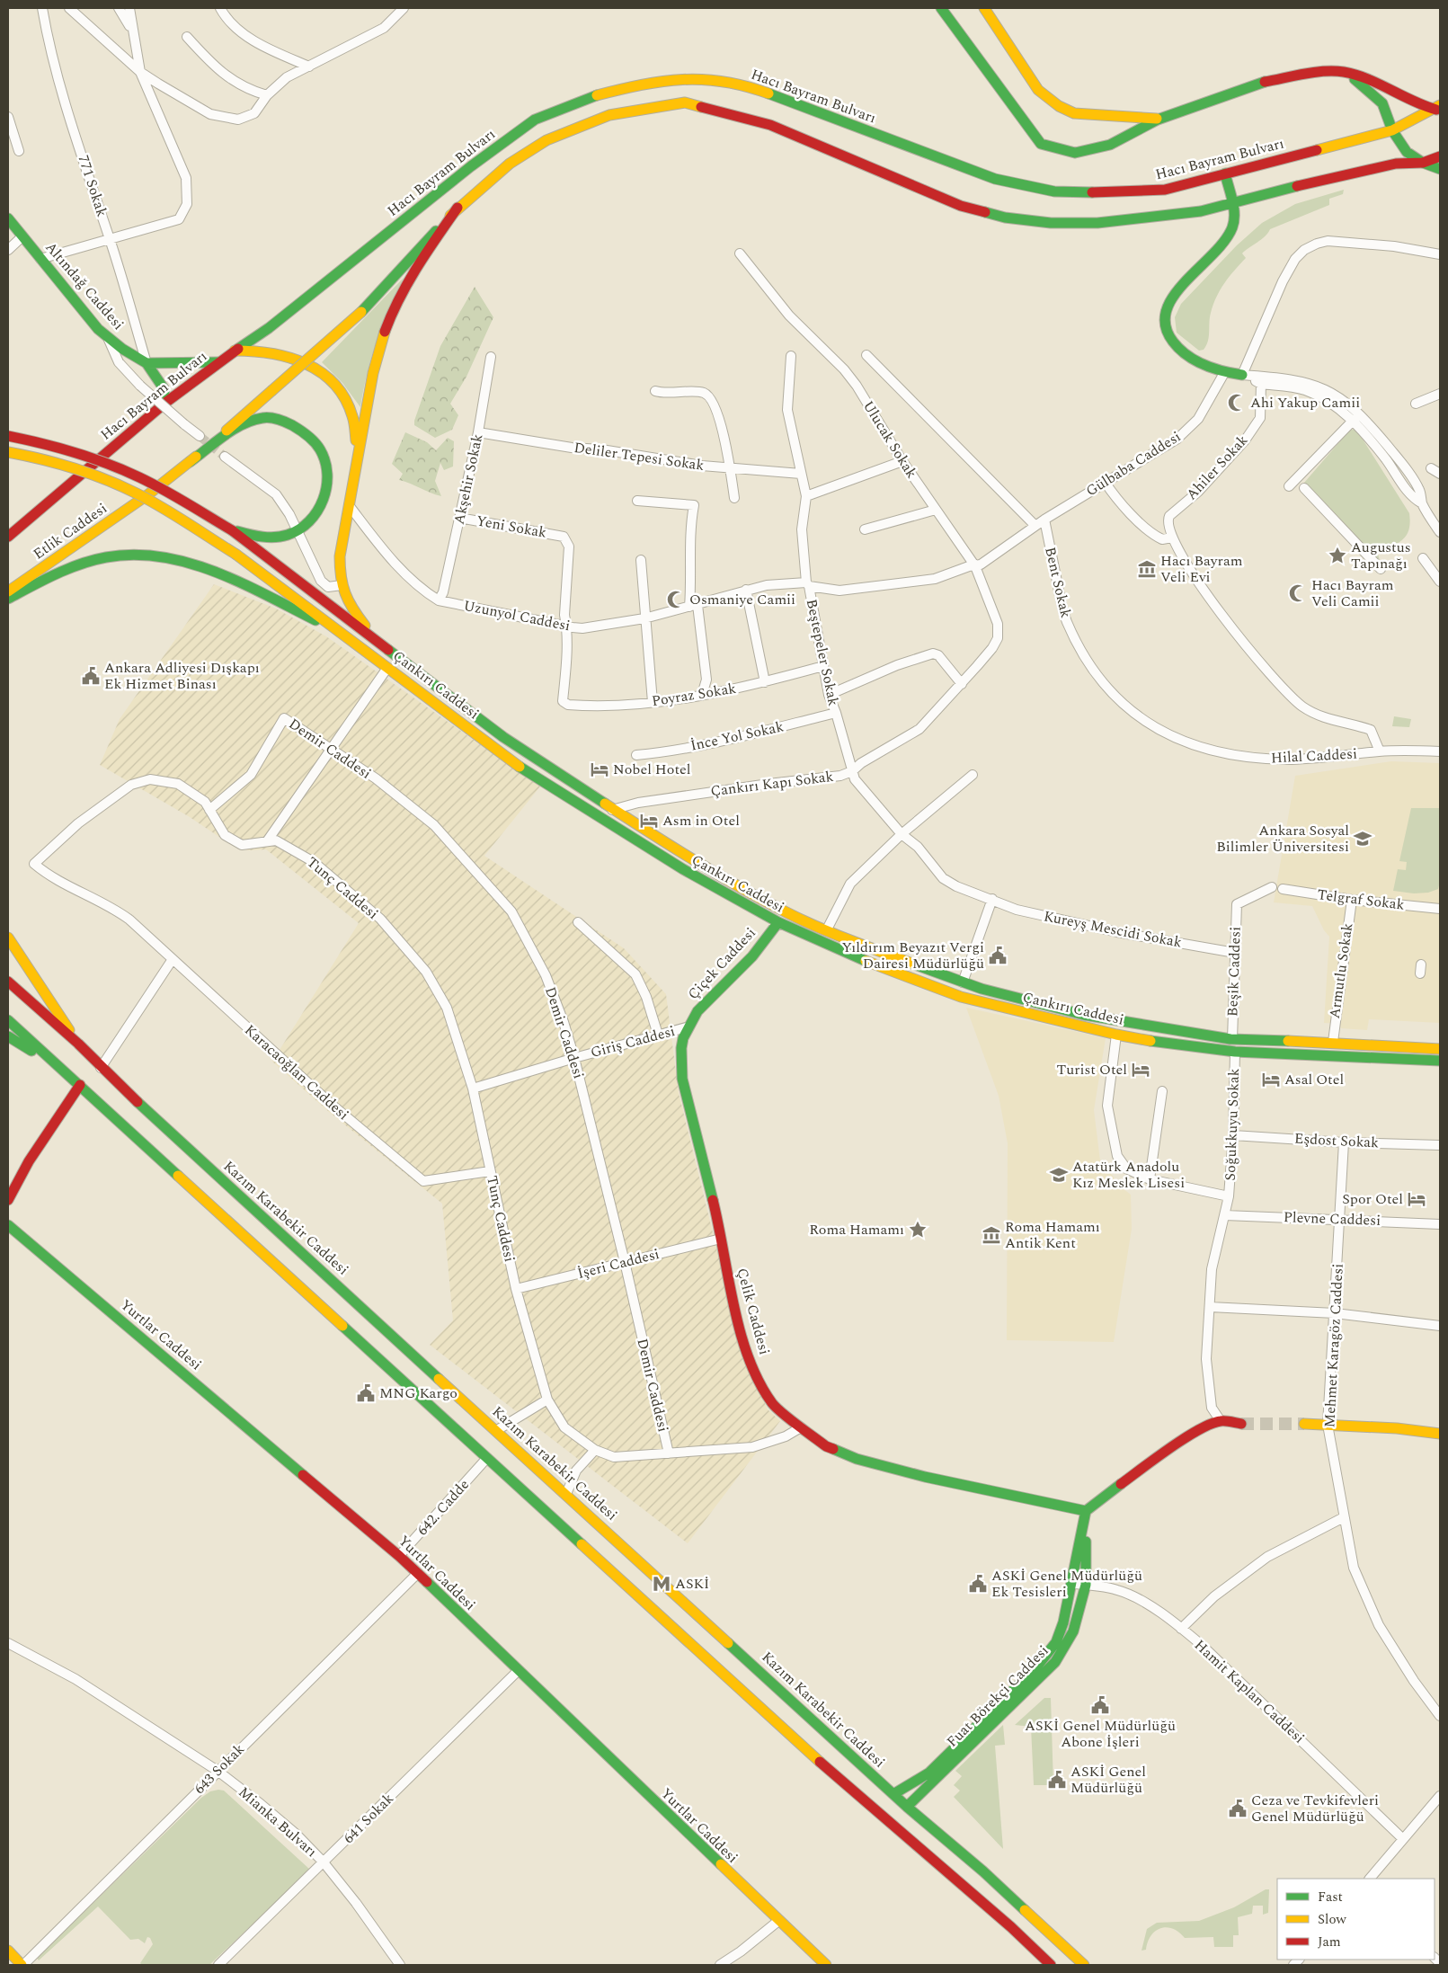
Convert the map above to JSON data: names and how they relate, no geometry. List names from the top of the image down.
{
  "streets": {
    "main road": [
      "Hacı Bayram Bulvarı",
      "Altındağ Caddesi",
      "Etlik Caddesi",
      "Çankırı Caddesi",
      "Çiçek Caddesi",
      "Kazım Karabekir Caddesi",
      "Çelik Caddesi",
      "Yurtlar Caddesi",
      "Fuat Börekçi Caddesi"
    ],
    "street": [
      "771 Sokak",
      "Ulucak Sokak",
      "Deliler Tepesi Sokak",
      "Gülbaba Caddesi",
      "Ahiler Sokak",
      "Akşehir Sokak",
      "Yeni Sokak",
      "Bent Sokak",
      "Uzunyol Caddesi",
      "Beştepeler Sokak",
      "Poyraz Sokak",
      "İnce Yol Sokak",
      "Demir Caddesi",
      "Hilal Caddesi",
      "Çankırı Kapı Sokak",
      "Tunç Caddesi",
      "Telgraf Sokak",
      "Kureyş Mescidi Sokak",
      "Armutlu Sokak",
      "Beşik Caddesi",
      "Giriş Caddesi",
      "Karacaoğlan Caddesi",
      "Soğukkuyu Sokak",
      "Eşdost Sokak",
      "Plevne Caddesi",
      "İşeri Caddesi",
      "Mehmet Karagöz Caddesi",
      "642. Cadde",
      "Hamit Kaplan Caddesi",
      "643 Sokak",
      "641 Sokak",
      "Mianka Bulvarı"
    ]
  },
  "crossings": [
    ["Hacı Bayram Bulvarı", "Altındağ Caddesi"],
    ["771 Sokak", "Altındağ Caddesi"],
    ["Ulucak Sokak", "Gülbaba Caddesi"],
    ["Ulucak Sokak", "Uzunyol Caddesi"],
    ["Deliler Tepesi Sokak", "Akşehir Sokak"],
    ["Deliler Tepesi Sokak", "Beştepeler Sokak"],
    ["Gülbaba Caddesi", "Bent Sokak"],
    ["Gülbaba Caddesi", "Uzunyol Caddesi"],
    ["Ahiler Sokak", "Hilal Caddesi"],
    ["Akşehir Sokak", "Yeni Sokak"],
    ["Akşehir Sokak", "Uzunyol Caddesi"],
    ["Yeni Sokak", "Uzunyol Caddesi"],
    ["Yeni Sokak", "Poyraz Sokak"],
    ["Bent Sokak", "Hilal Caddesi"],
    ["Uzunyol Caddesi", "Beştepeler Sokak"],
    ["Uzunyol Caddesi", "Poyraz Sokak"],
    ["Beştepeler Sokak", "Poyraz Sokak"],
    ["Beştepeler Sokak", "İnce Yol Sokak"],
    ["Beştepeler Sokak", "Çankırı Kapı Sokak"],
    ["Çankırı Caddesi", "Çankırı Kapı Sokak"],
    ["Çankırı Caddesi", "Çiçek Caddesi"],
    ["Çankırı Caddesi", "Armutlu Sokak"],
    ["Çankırı Caddesi", "Beşik Caddesi"],
    ["Çankırı Caddesi", "Soğukkuyu Sokak"],
    ["Demir Caddesi", "Tunç Caddesi"],
    ["Demir Caddesi", "Giriş Caddesi"],
    ["Demir Caddesi", "Karacaoğlan Caddesi"],
    ["Demir Caddesi", "İşeri Caddesi"],
    ["Çankırı Kapı Sokak", "Kureyş Mescidi Sokak"],
    ["Tunç Caddesi", "Giriş Caddesi"],
    ["Tunç Caddesi", "Karacaoğlan Caddesi"],
    ["Tunç Caddesi", "İşeri Caddesi"],
    ["Tunç Caddesi", "Çelik Caddesi"],
    ["Telgraf Sokak", "Armutlu Sokak"],
    ["Kureyş Mescidi Sokak", "Beşik Caddesi"],
    ["Çiçek Caddesi", "Giriş Caddesi"],
    ["Çiçek Caddesi", "Çelik Caddesi"],
    ["Giriş Caddesi", "Çelik Caddesi"],
    ["Soğukkuyu Sokak", "Eşdost Sokak"],
    ["Soğukkuyu Sokak", "Plevne Caddesi"],
    ["Eşdost Sokak", "Mehmet Karagöz Caddesi"],
    ["Kazım Karabekir Caddesi", "Fuat Börekçi Caddesi"],
    ["Plevne Caddesi", "Mehmet Karagöz Caddesi"],
    ["İşeri Caddesi", "Çelik Caddesi"],
    ["Çelik Caddesi", "Fuat Börekçi Caddesi"],
    ["Yurtlar Caddesi", "642. Cadde"],
    ["Yurtlar Caddesi", "643 Sokak"],
    ["Yurtlar Caddesi", "641 Sokak"],
    ["Hamit Kaplan Caddesi", "Fuat Börekçi Caddesi"],
    ["643 Sokak", "Mianka Bulvarı"],
    ["641 Sokak", "Mianka Bulvarı"]
  ],
  "places": {
    "mosque": ["Ahi Yakup Camii", "Hacı Bayram Veli Camii", "Osmaniye Camii"],
    "place": ["Augustus Tapınağı", "Roma Hamamı"],
    "museum": ["Hacı Bayram Veli Evi", "Roma Hamamı Antik Kent"],
    "public building": [
      "Ankara Adliyesi Dışkapı Ek Hizmet Binası",
      "Yıldırım Beyazıt Vergi Dairesi Müdürlüğü",
      "MNG Kargo",
      "ASKİ Genel Müdürlüğü Ek Tesisleri",
      "ASKİ Genel Müdürlüğü Abone İşleri",
      "ASKİ Genel Müdürlüğü",
      "Ceza ve Tevkifevleri Genel Müdürlüğü"
    ],
    "hotel": [
      "Nobel Hotel",
      "Asm in Otel",
      "Turist Otel",
      "Asal Otel",
      "Spor Otel"
    ],
    "school or university": ["Ankara Sosyal Bilimler Üniversitesi", "Atatürk Anadolu Kız Meslek Lisesi"],
    "metro station": ["ASKİ"]
  },
  "legend": ["Fast", "Slow", "Jam"]
}
